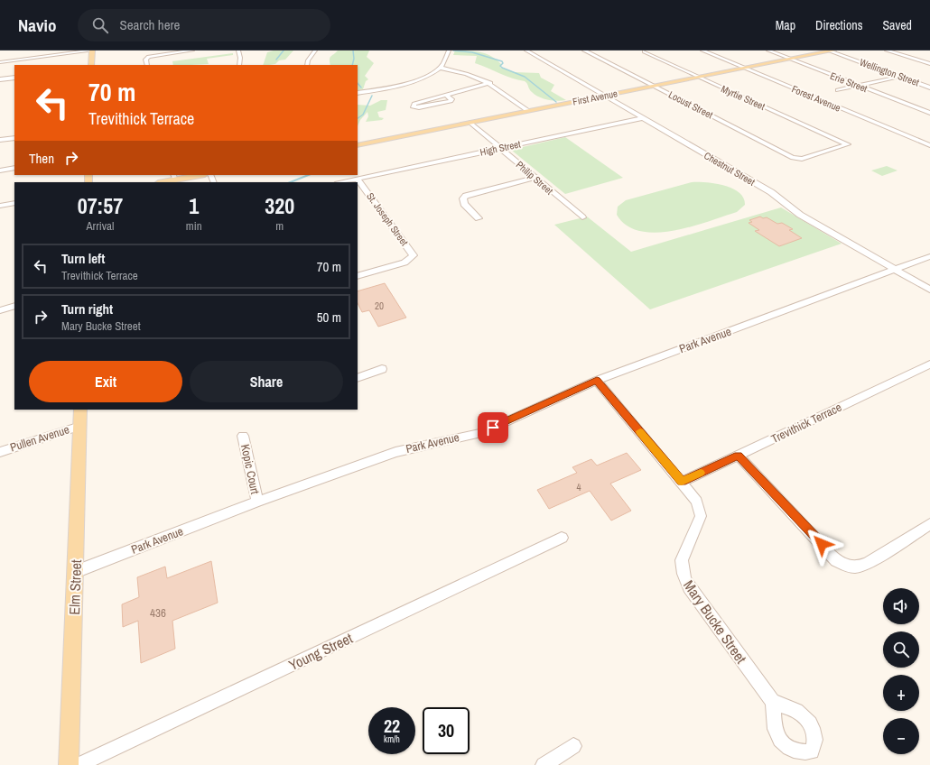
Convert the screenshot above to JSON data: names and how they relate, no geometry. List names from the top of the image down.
{
  "streets": {
    "main road": ["First Avenue", "Elm Street"],
    "street": [
      "Wellington Street",
      "Erie Street",
      "Myrtie Street",
      "Forest Avenue",
      "Locust Street",
      "High Street",
      "Chestnut Street",
      "Philip Street",
      "St. Joseph Street",
      "Park Avenue",
      "Trevithick Terrace",
      "Pullen Avenue",
      "Kopic Court",
      "Mary Bucke Street",
      "Young Street"
    ]
  },
  "crossings": [
    ["Wellington Street", "First Avenue"],
    ["Erie Street", "First Avenue"],
    ["First Avenue", "Myrtie Street"],
    ["First Avenue", "Forest Avenue"],
    ["First Avenue", "Locust Street"],
    ["First Avenue", "Chestnut Street"],
    ["First Avenue", "Philip Street"],
    ["Myrtie Street", "Locust Street"],
    ["High Street", "Chestnut Street"],
    ["High Street", "Philip Street"],
    ["Chestnut Street", "Park Avenue"],
    ["Park Avenue", "Kopic Court"],
    ["Park Avenue", "Elm Street"],
    ["Park Avenue", "Mary Bucke Street"],
    ["Trevithick Terrace", "Mary Bucke Street"],
    ["Pullen Avenue", "Elm Street"]
  ],
  "house_numbers": ["20", "4", "436"],
  "page": {
    "header": "Navio",
    "search": "Search here",
    "nav": ["Map", "Directions", "Saved"],
    "turn": ["70 m", "Trevithick Terrace"],
    "then": "Then",
    "eta": [
      "07:57",
      "Arrival",
      "1",
      "min",
      "320",
      "m"
    ],
    "list": [
      {
        "name": "Turn left",
        "note": "Trevithick Terrace",
        "value": "70 m"
      },
      {
        "name": "Turn right",
        "note": "Mary Bucke Street",
        "value": "50 m"
      }
    ],
    "buttons": ["Exit", "Share"],
    "map_buttons": ["+", "−"],
    "speed": "22 km/h",
    "limit": "30"
  }
}
